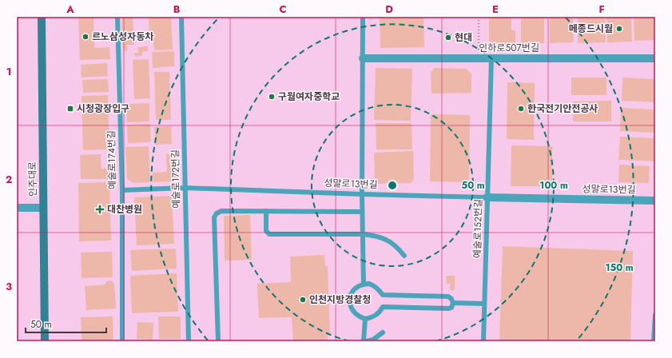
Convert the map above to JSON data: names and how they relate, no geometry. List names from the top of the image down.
{
  "streets": {
    "main road": ["인주대로"],
    "street": ["인하로507번길", "성말로13번길"],
    "lane": ["예술로174번길", "예술로172번길", "예술로152번길"]
  },
  "crossings": [
    ["인하로507번길", "예술로152번길"],
    ["예술로174번길", "성말로13번길"],
    ["예술로172번길", "성말로13번길"],
    ["성말로13번길", "예술로152번길"]
  ],
  "places": {
    "other": [
      "메종드시월",
      "르노삼성자동차",
      "현대",
      "구월여자중학교",
      "한국전기안전공사",
      "인천지방경찰청"
    ],
    "transit": ["시청광장입구"],
    "health": ["대찬병원"]
  },
  "scale_bar": "50 m",
  "grid": {
    "columns": [
      "A",
      "B",
      "C",
      "D",
      "E",
      "F"
    ],
    "rows": ["1", "2", "3"]
  },
  "rings": ["50 m", "100 m", "150 m"]
}
